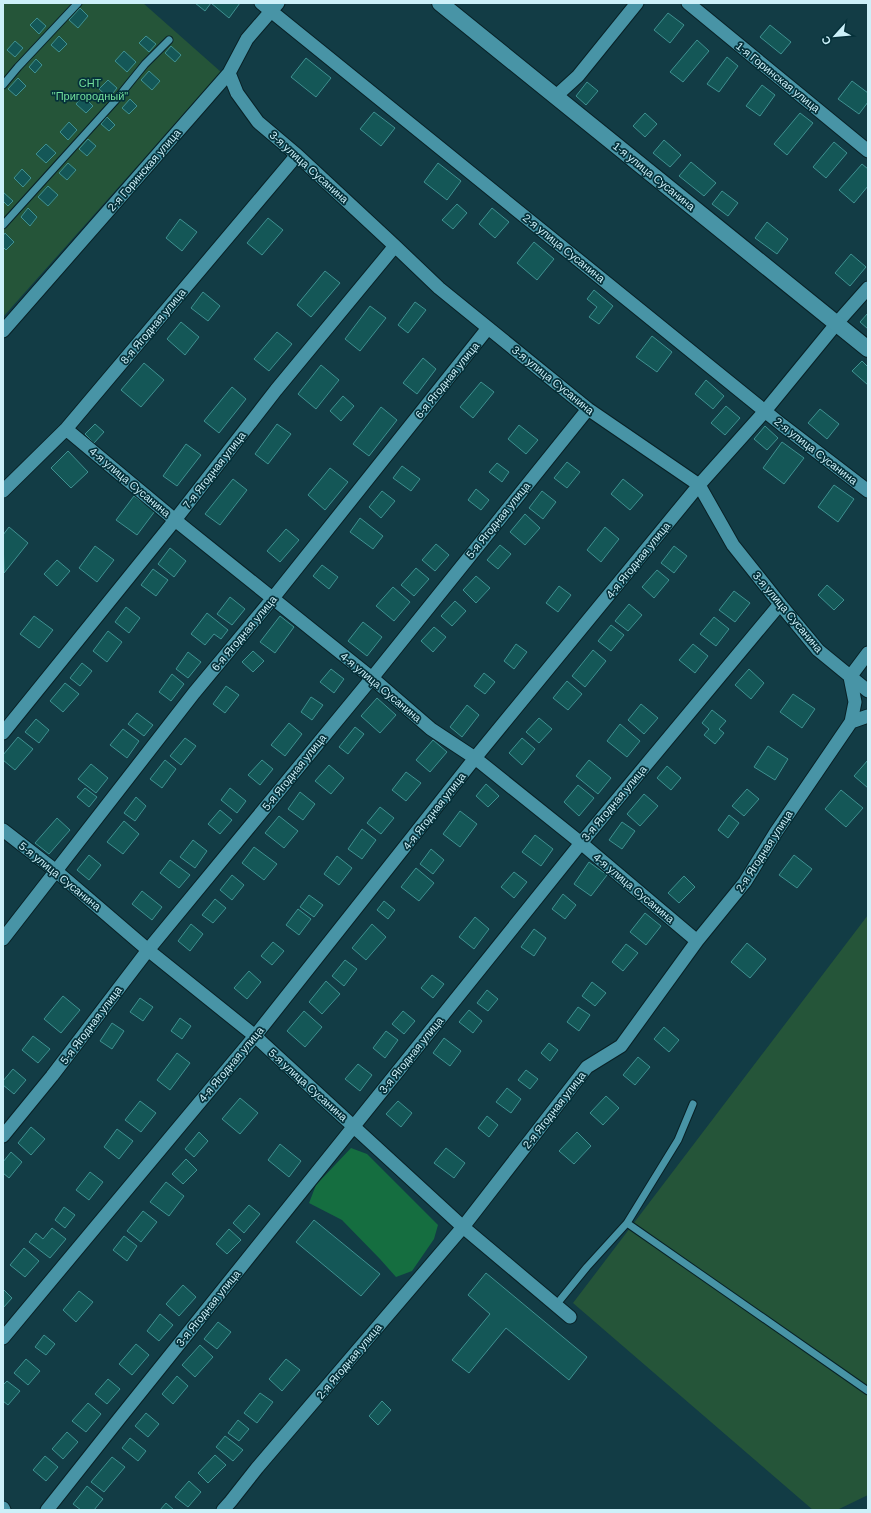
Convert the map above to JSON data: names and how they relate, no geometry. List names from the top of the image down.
{
  "streets": {
    "street": [
      "1-я Горинская улица",
      "3-я улица Сусанина",
      "2-я Горинская улица",
      "1-я улица Сусанина",
      "2-я улица Сусанина",
      "8-я Ягодная улица",
      "6-я Ягодная улица",
      "7-я Ягодная улица",
      "4-я улица Сусанина",
      "5-я Ягодная улица",
      "4-я Ягодная улица",
      "3-я Ягодная улица",
      "2-я Ягодная улица",
      "5-я улица Сусанина"
    ]
  },
  "crossings": [
    ["3-я улица Сусанина", "2-я Горинская улица"],
    ["3-я улица Сусанина", "8-я Ягодная улица"],
    ["3-я улица Сусанина", "6-я Ягодная улица"],
    ["3-я улица Сусанина", "7-я Ягодная улица"],
    ["3-я улица Сусанина", "5-я Ягодная улица"],
    ["3-я улица Сусанина", "4-я Ягодная улица"],
    ["3-я улица Сусанина", "3-я Ягодная улица"],
    ["3-я улица Сусанина", "2-я Ягодная улица"],
    ["2-я Горинская улица", "2-я улица Сусанина"],
    ["1-я улица Сусанина", "4-я Ягодная улица"],
    ["2-я улица Сусанина", "4-я Ягодная улица"],
    ["8-я Ягодная улица", "4-я улица Сусанина"],
    ["6-я Ягодная улица", "4-я улица Сусанина"],
    ["6-я Ягодная улица", "5-я улица Сусанина"],
    ["7-я Ягодная улица", "4-я улица Сусанина"],
    ["4-я улица Сусанина", "5-я Ягодная улица"],
    ["4-я улица Сусанина", "4-я Ягодная улица"],
    ["4-я улица Сусанина", "3-я Ягодная улица"],
    ["4-я улица Сусанина", "2-я Ягодная улица"],
    ["5-я Ягодная улица", "5-я улица Сусанина"],
    ["4-я Ягодная улица", "5-я улица Сусанина"],
    ["3-я Ягодная улица", "5-я улица Сусанина"],
    ["2-я Ягодная улица", "5-я улица Сусанина"]
  ],
  "parks": ["СНТ \"Пригородный\""],
  "north": "bottom left"
}
